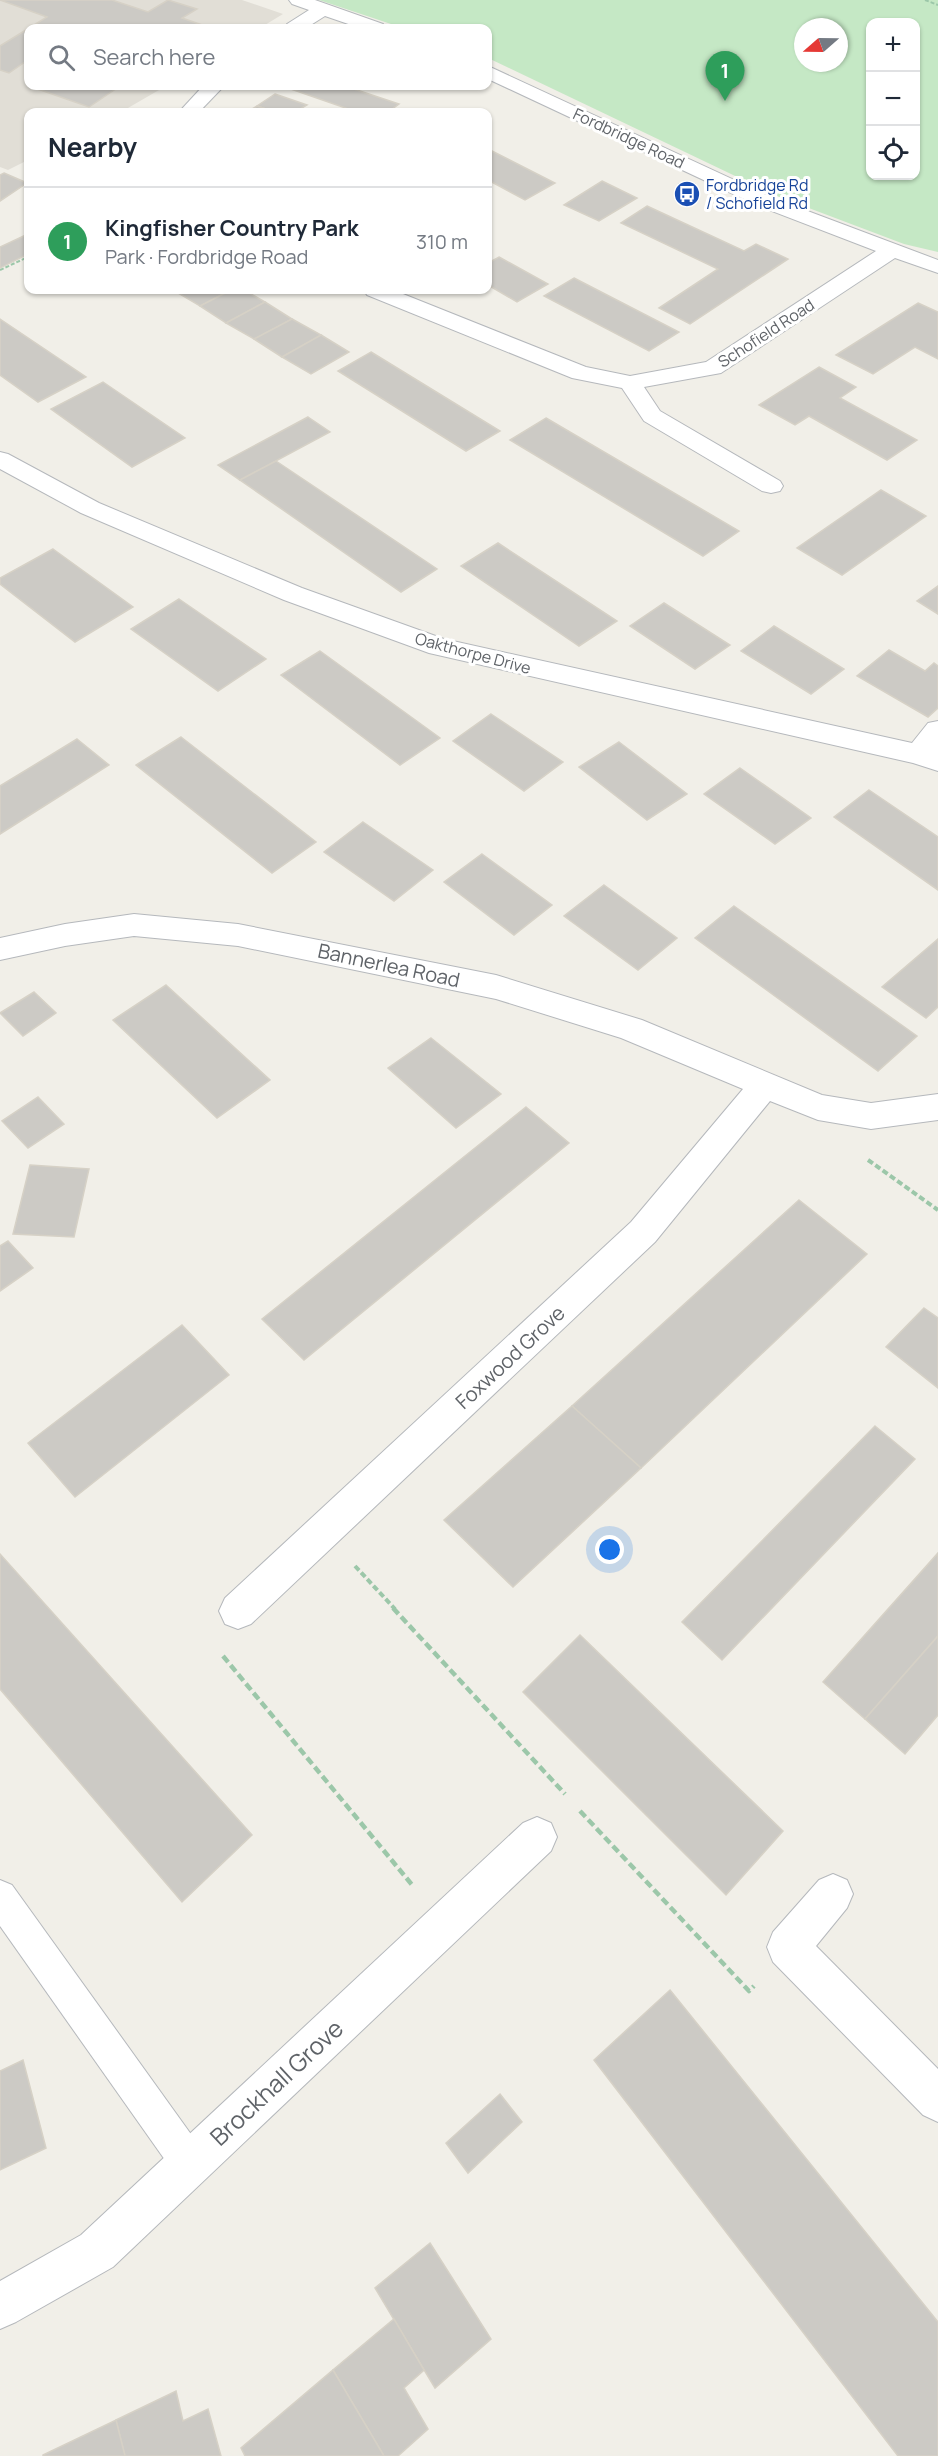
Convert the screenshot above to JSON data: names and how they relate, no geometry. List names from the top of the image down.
{
  "streets": {
    "street": [
      "Fordbridge Road",
      "Schofield Road",
      "Oakthorpe Drive",
      "Bannerlea Road",
      "Foxwood Grove",
      "Brockhall Grove"
    ]
  },
  "crossings": [
    ["Fordbridge Road", "Schofield Road"],
    ["Bannerlea Road", "Foxwood Grove"]
  ],
  "places": {
    "bus stop": ["Fordbridge Rd / Schofield Rd"]
  },
  "north": "left",
  "page": {
    "map_buttons": ["+", "−"],
    "search": "Search here",
    "pins": "1",
    "heading": "Nearby",
    "list": [
      {
        "mark": "1",
        "name": "Kingfisher Country Park",
        "note": "Park · Fordbridge Road",
        "value": "310 m"
      }
    ]
  }
}
